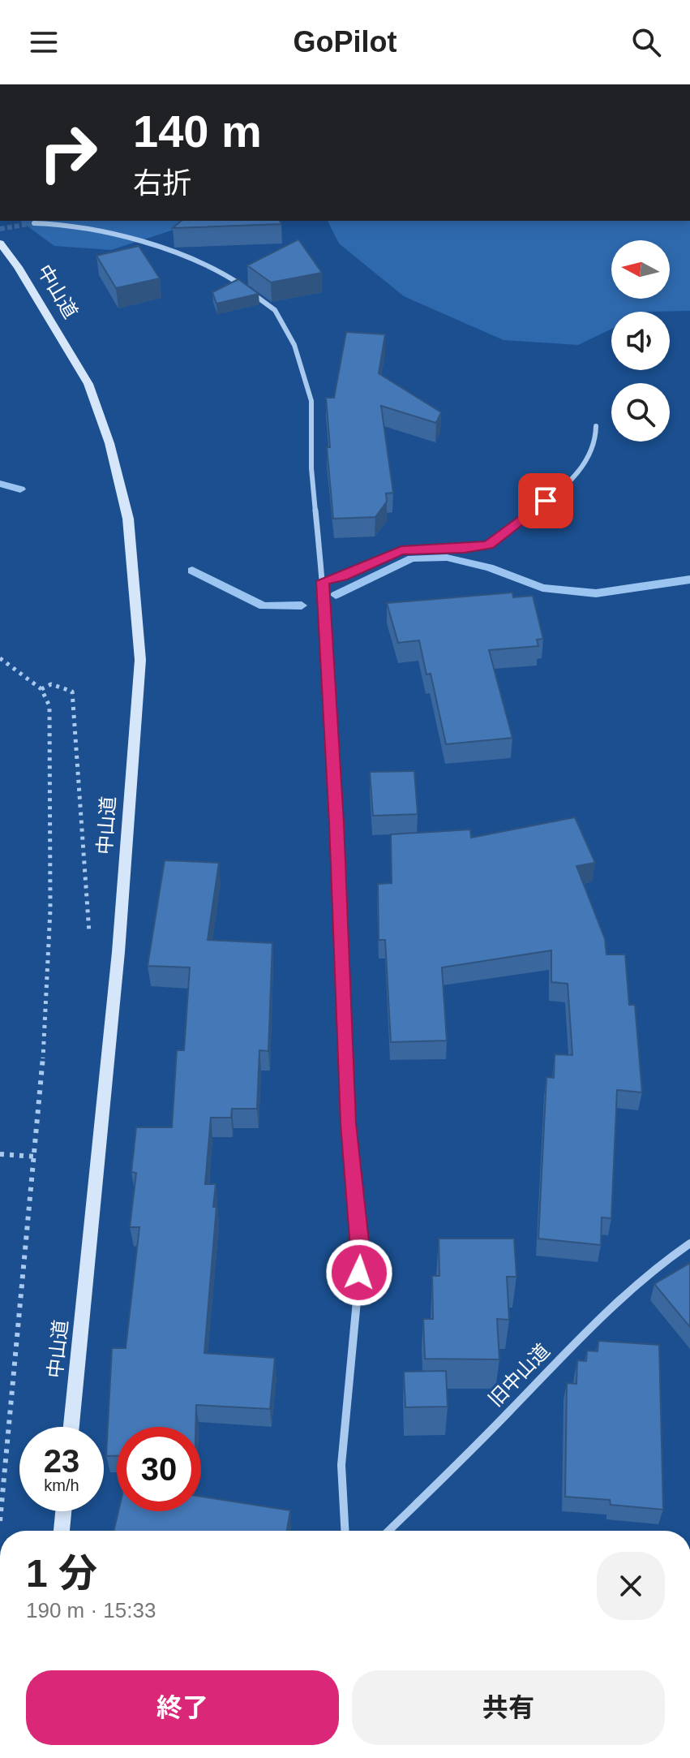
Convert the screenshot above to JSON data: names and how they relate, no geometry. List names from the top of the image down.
{
  "streets": {
    "street": ["中山道", "旧中山道"]
  },
  "north": "left",
  "page": {
    "header": "GoPilot",
    "turn": ["140 m", "右折"],
    "speed": "23 km/h",
    "limit": "30",
    "heading": ["1 分", "190 m · 15:33"],
    "buttons": ["終了", "共有"]
  }
}
